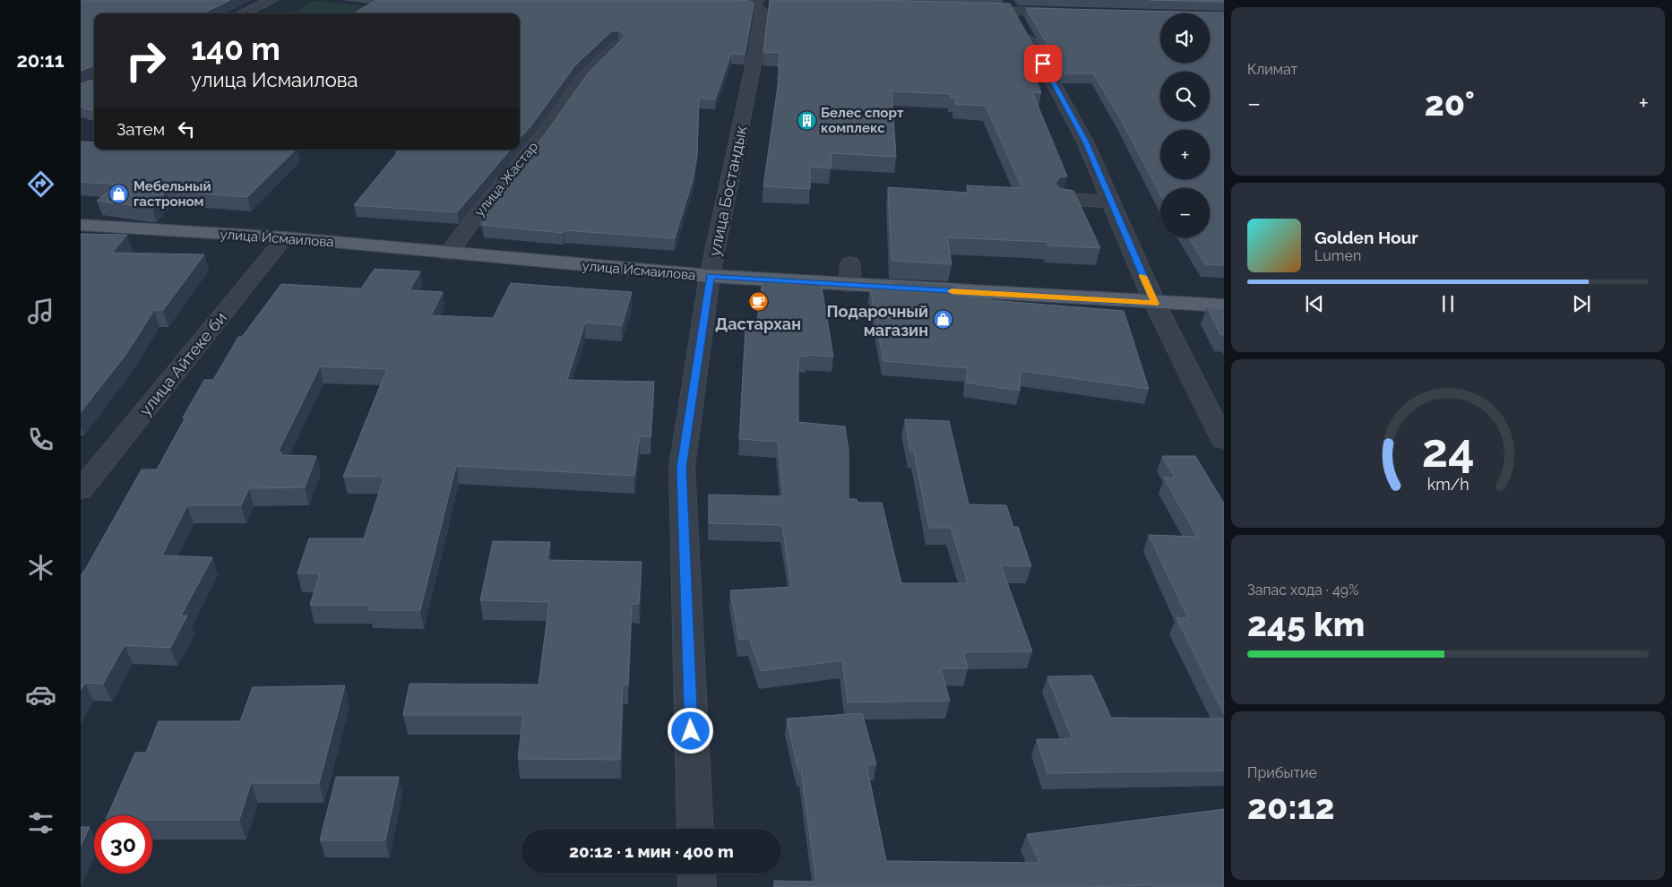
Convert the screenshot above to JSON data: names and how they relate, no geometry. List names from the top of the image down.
{
  "streets": {
    "main road": ["улица Исмаилова"],
    "street": ["улица Жастар", "улица Бостандык", "улица Айтеке би"]
  },
  "crossings": [
    ["улица Жастар", "улица Исмаилова"],
    ["улица Бостандык", "улица Исмаилова"],
    ["улица Исмаилова", "улица Айтеке би"]
  ],
  "places": {
    "building": ["Белес спорт комплекс"],
    "shop": ["Мебельный гастроном", "Подарочный магазин"],
    "cafe": ["Дастархан"]
  },
  "page": {
    "tabs": "20:11",
    "tile": [
      "Климат",
      ["Запас хода · 49%", "245 km"],
      ["Прибытие", "20:12"]
    ],
    "map_buttons": ["+", "−"],
    "turn": ["140 m", "улица Исмаилова"],
    "heat": ["−", "20°", "+"],
    "then": "Затем",
    "song": ["Golden Hour", "Lumen"],
    "limit": "30",
    "trip": "20:12 · 1 мин · 400 m",
    "gauge": ["24", "km/h"]
  }
}
